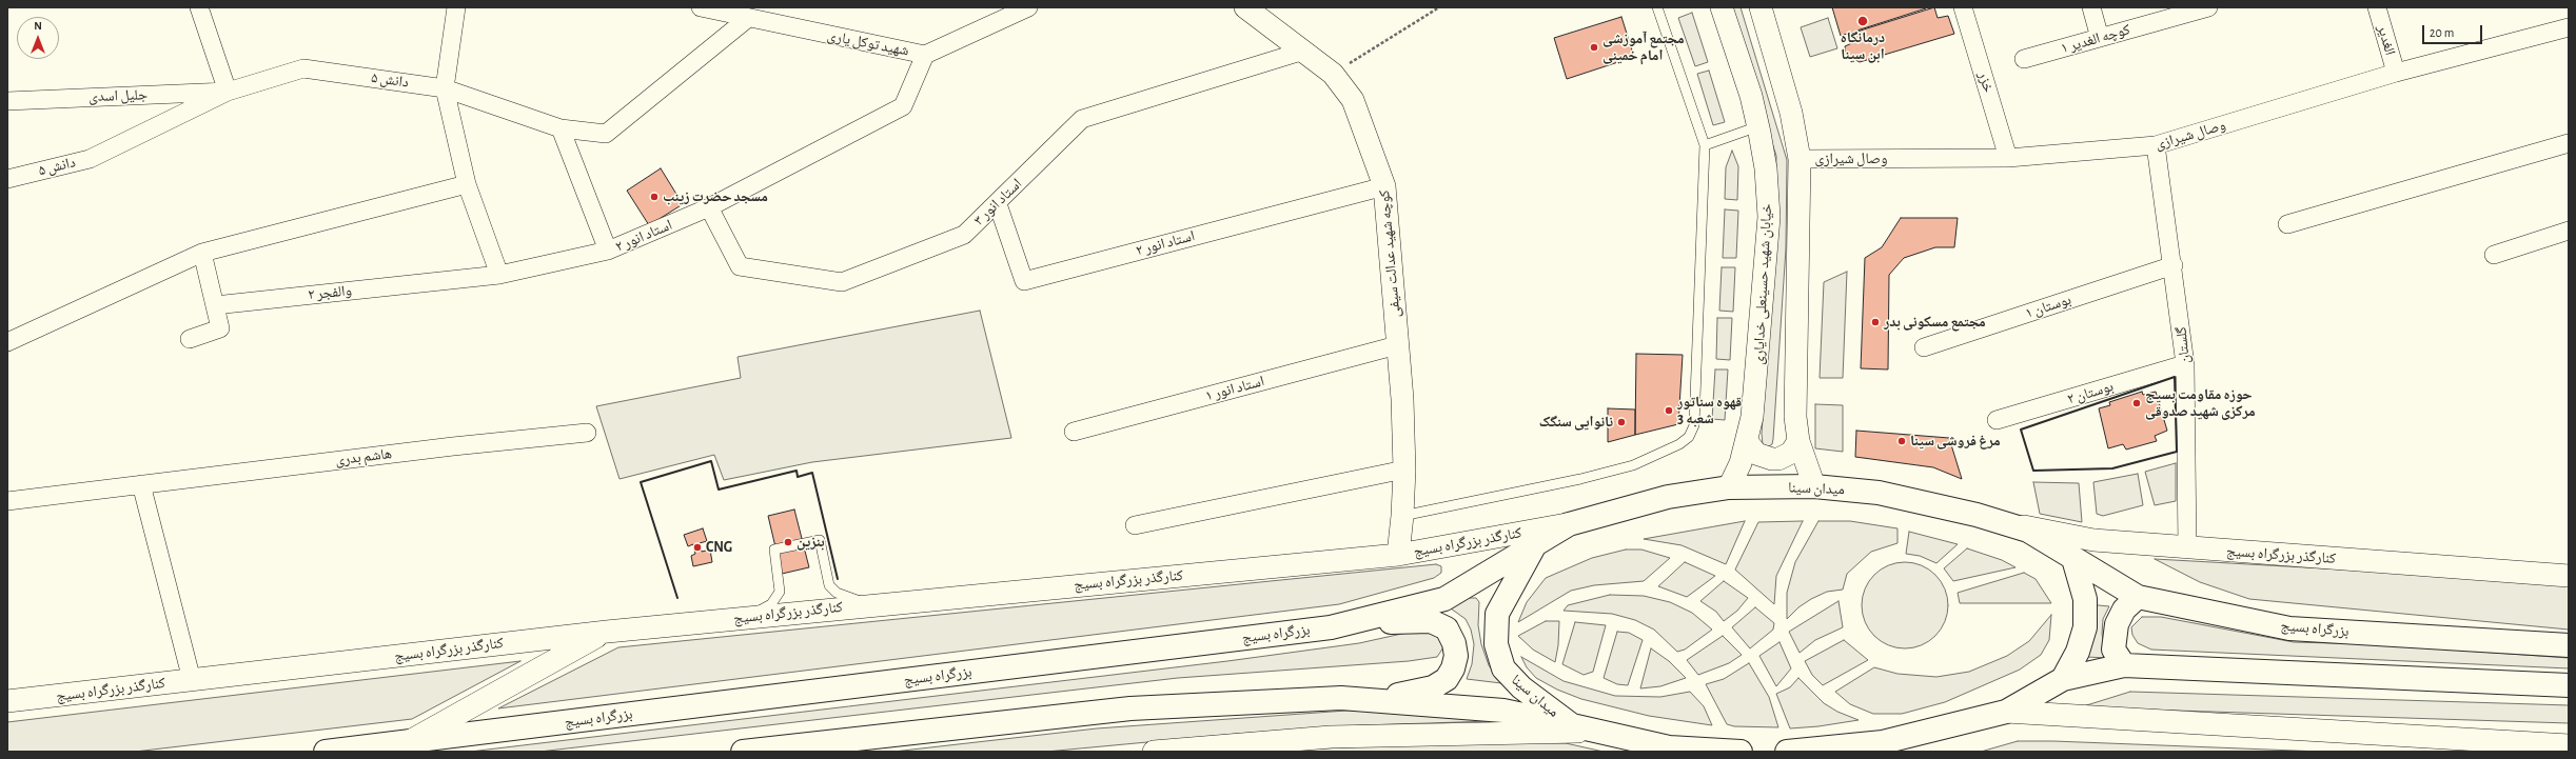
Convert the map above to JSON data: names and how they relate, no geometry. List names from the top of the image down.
{
  "streets": {
    "highway": ["میدان سینا", "بزرگراه بسیج"],
    "street": [
      "کوچه الغدیر ۱",
      "الغدیر",
      "شهید توکل یاری",
      "دانش ۵",
      "خزر",
      "جلیل اسدی",
      "وصال شیرازی",
      "استاد انور ۳",
      "استاد انور ۲",
      "کوچه شهید عدالت سیفی",
      "خیابان شهید حسینعلی خدایاری",
      "والفجر ۲",
      "بوستان ۱",
      "گلستان",
      "استاد انور ۱",
      "بوستان ۲",
      "هاشم بدری",
      "کنارگذر بزرگراه بسیج"
    ]
  },
  "crossings": [
    ["الغدیر", "وصال شیرازی"],
    ["شهید توکل یاری", "دانش ۵"],
    ["شهید توکل یاری", "استاد انور ۲"],
    ["دانش ۵", "جلیل اسدی"],
    ["خزر", "وصال شیرازی"],
    ["وصال شیرازی", "گلستان"],
    ["استاد انور ۳", "استاد انور ۲"],
    ["استاد انور ۳", "کوچه شهید عدالت سیفی"],
    ["استاد انور ۲", "کوچه شهید عدالت سیفی"],
    ["استاد انور ۲", "والفجر ۲"],
    ["کوچه شهید عدالت سیفی", "استاد انور ۱"],
    ["کوچه شهید عدالت سیفی", "کنارگذر بزرگراه بسیج"],
    ["خیابان شهید حسینعلی خدایاری", "میدان سینا"],
    ["بوستان ۱", "گلستان"],
    ["گلستان", "بوستان ۲"],
    ["گلستان", "کنارگذر بزرگراه بسیج"],
    ["میدان سینا", "کنارگذر بزرگراه بسیج"],
    ["میدان سینا", "بزرگراه بسیج"]
  ],
  "places": [
    "درمانگاه ابن سینا",
    "مجتمع آموزشی امام خمینی",
    "مسجد حضرت زینب",
    "مجتمع مسکونی بدر",
    "حوزه مقاومت بسیج مرکزی شهید صدوقی",
    "قهوه سناتور شعبه 3",
    "نانوایی سنگک",
    "مرغ فروشی سینا",
    "بنزین",
    "CNG"
  ],
  "scale_bar": "20 m",
  "north": "top"
}
